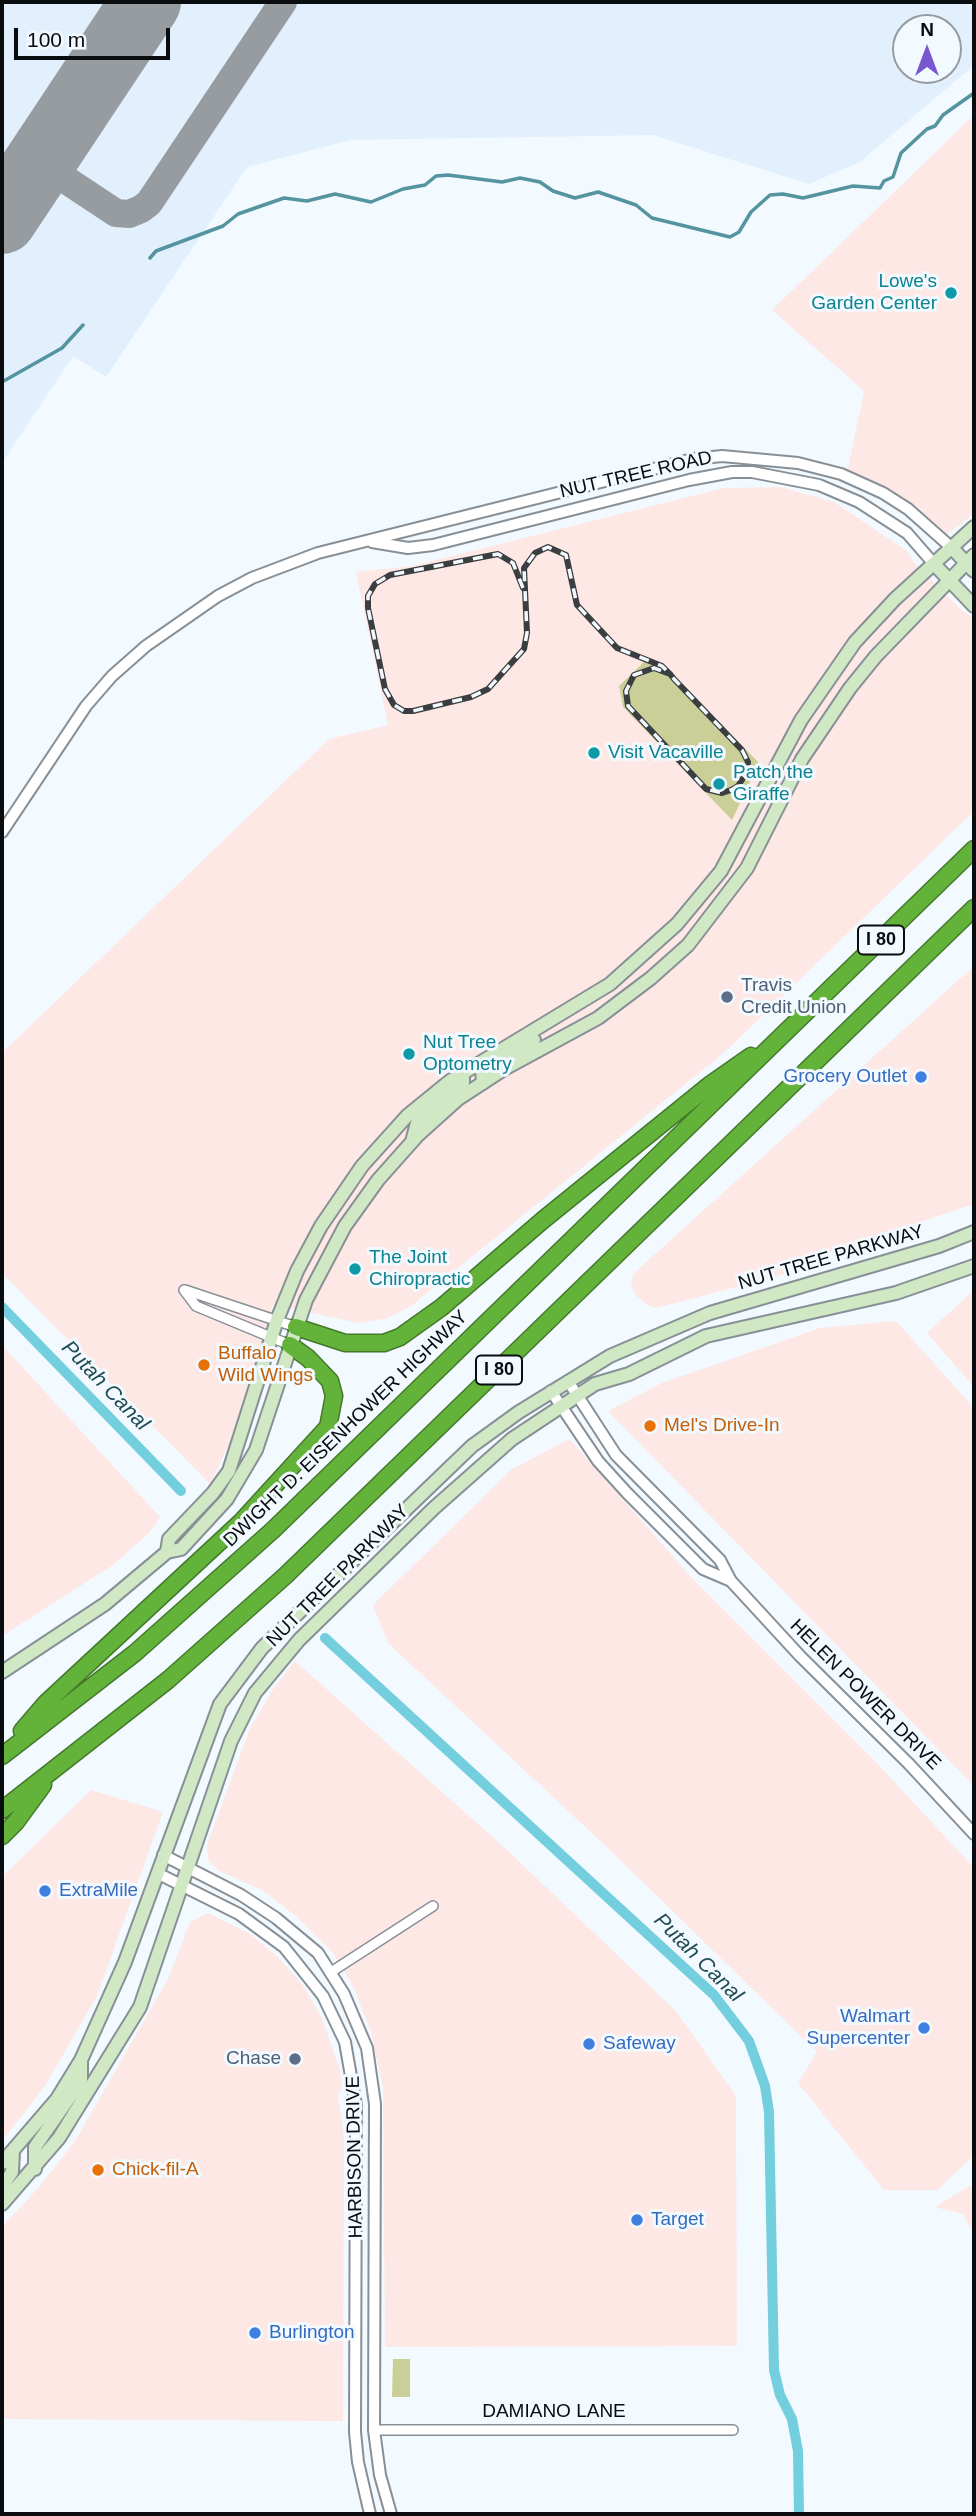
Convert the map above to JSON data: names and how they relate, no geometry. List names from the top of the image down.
{
  "streets": {
    "highway": ["I 80", "DWIGHT D. EISENHOWER HIGHWAY"],
    "main road": ["NUT TREE ROAD", "NUT TREE PARKWAY"],
    "street": ["HELEN POWER DRIVE", "HARBISON DRIVE", "DAMIANO LANE"]
  },
  "crossings": [
    ["NUT TREE PARKWAY", "HELEN POWER DRIVE"],
    ["NUT TREE PARKWAY", "HARBISON DRIVE"],
    ["HARBISON DRIVE", "DAMIANO LANE"]
  ],
  "water": ["Putah Canal"],
  "places": [
    "Lowe's Garden Center",
    "Visit Vacaville",
    "Patch the Giraffe",
    "Travis Credit Union",
    "Nut Tree Optometry",
    "Grocery Outlet",
    "The Joint Chiropractic",
    "Buffalo Wild Wings",
    "Mel's Drive-In",
    "ExtraMile",
    "Walmart Supercenter",
    "Safeway",
    "Chase",
    "Chick-fil-A",
    "Target",
    "Burlington"
  ],
  "scale_bar": "100 m",
  "north": "top"
}
